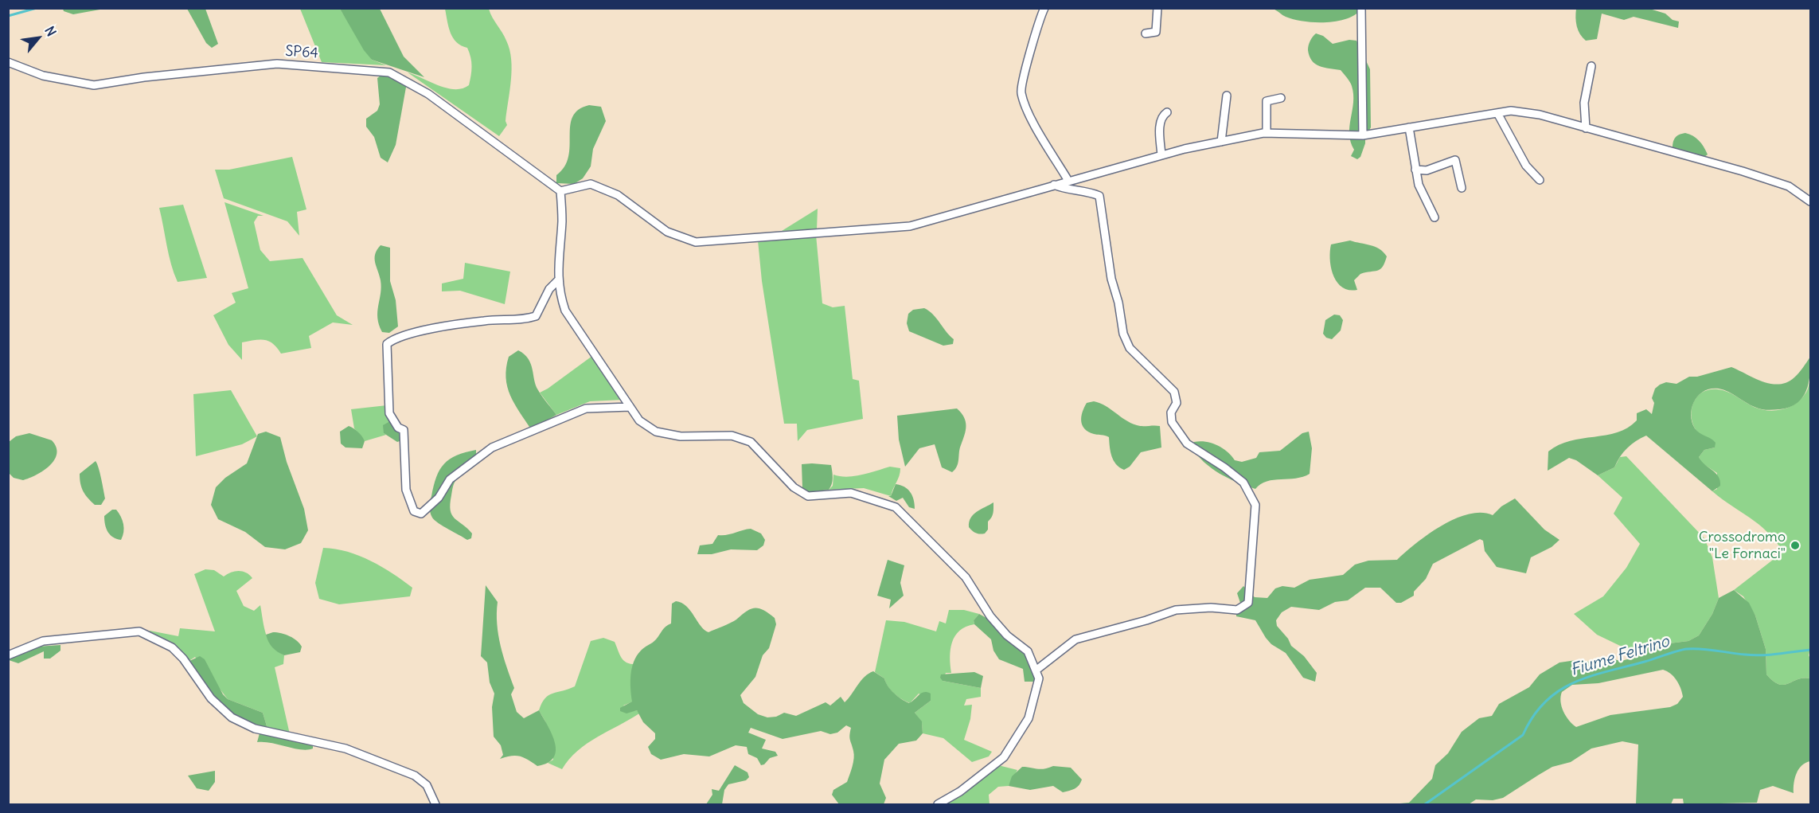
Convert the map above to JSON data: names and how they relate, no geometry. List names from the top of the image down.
{
  "streets": {
    "street": ["SP64"]
  },
  "water": ["Fiume Feltrino"],
  "places": ["Crossodromo \"Le Fornaci\""],
  "north": "top right"
}
